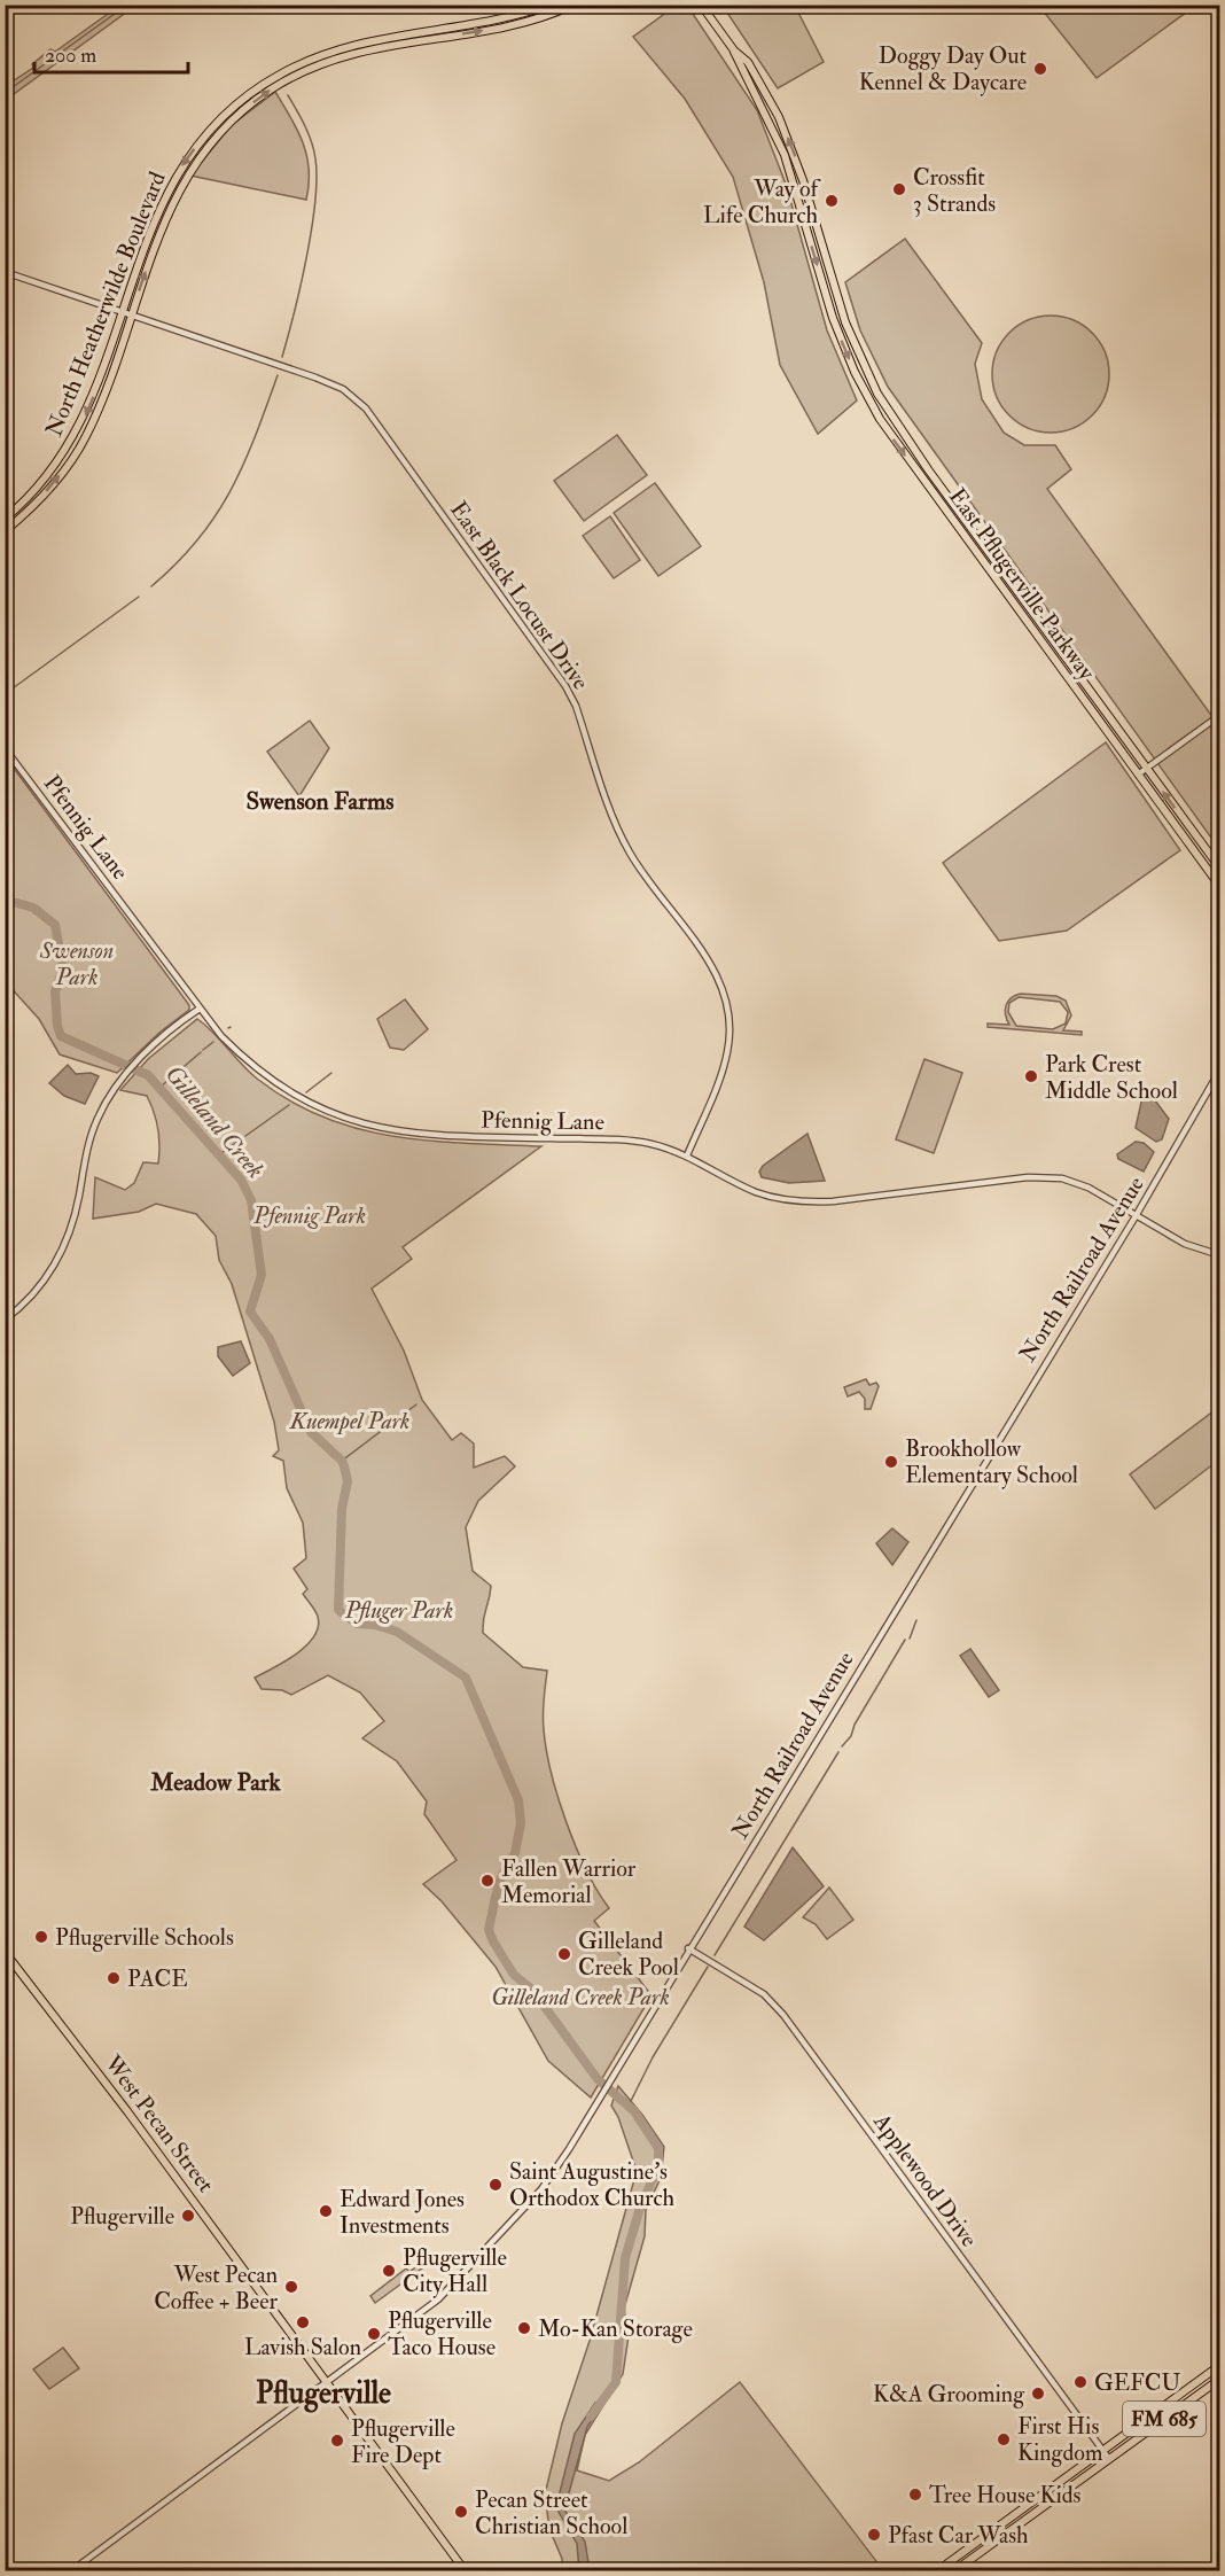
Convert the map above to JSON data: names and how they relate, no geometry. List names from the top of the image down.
{
  "streets": {
    "main road": [
      "North Heatherwilde Boulevard",
      "East Pflugerville Parkway",
      "West Pecan Street",
      "FM 685"
    ],
    "street": [
      "East Black Locust Drive",
      "Pfennig Lane",
      "North Railroad Avenue",
      "Applewood Drive"
    ]
  },
  "crossings": [
    ["North Heatherwilde Boulevard", "East Black Locust Drive"],
    ["East Black Locust Drive", "Pfennig Lane"],
    ["Pfennig Lane", "North Railroad Avenue"],
    ["North Railroad Avenue", "West Pecan Street"],
    ["North Railroad Avenue", "Applewood Drive"],
    ["Applewood Drive", "FM 685"]
  ],
  "districts": ["Swenson Farms", "Meadow Park", "Pflugerville"],
  "water": ["Gilleland Creek"],
  "parks": [
    "Swenson Park",
    "Pfennig Park",
    "Kuempel Park",
    "Pfluger Park",
    "Gilleland Creek Park"
  ],
  "places": [
    "Doggy Day Out Kennel & Daycare",
    "Crossfit 3 Strands",
    "Way of Life Church",
    "Park Crest Middle School",
    "Brookhollow Elementary School",
    "Fallen Warrior Memorial",
    "Pflugerville Schools",
    "Gilleland Creek Pool",
    "PACE",
    "Saint Augustine's Orthodox Church",
    "Edward Jones Investments",
    "Pflugerville",
    "Pflugerville City Hall",
    "West Pecan Coffee + Beer",
    "Lavish Salon",
    "Mo-Kan Storage",
    "Pflugerville Taco House",
    "GEFCU",
    "K&A Grooming",
    "First His Kingdom",
    "Pflugerville Fire Dept",
    "Tree House Kids",
    "Pecan Street Christian School",
    "Pfast Car Wash"
  ],
  "scale_bar": "200 m"
}
